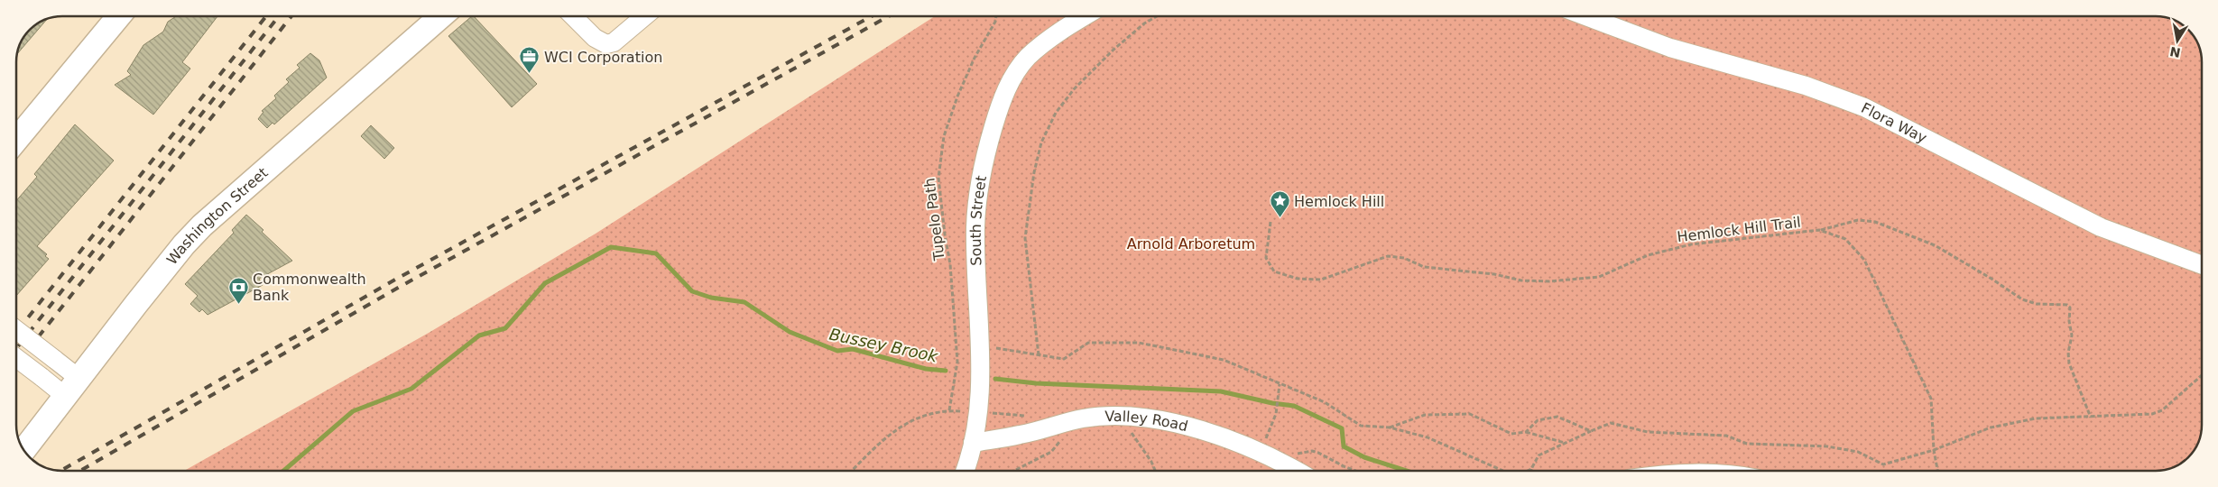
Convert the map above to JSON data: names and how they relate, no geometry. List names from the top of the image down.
{
  "streets": {
    "main road": ["Washington Street"],
    "street": ["Flora Way", "South Street", "Valley Road"],
    "path": ["Tupelo Path", "Hemlock Hill Trail"]
  },
  "crossings": [
    ["South Street", "Valley Road"]
  ],
  "water": ["Bussey Brook"],
  "parks": ["Arnold Arboretum"],
  "places": {
    "office": ["WCI Corporation"],
    "place": ["Hemlock Hill"],
    "bank": ["Commonwealth Bank"]
  },
  "north": "bottom"
}
